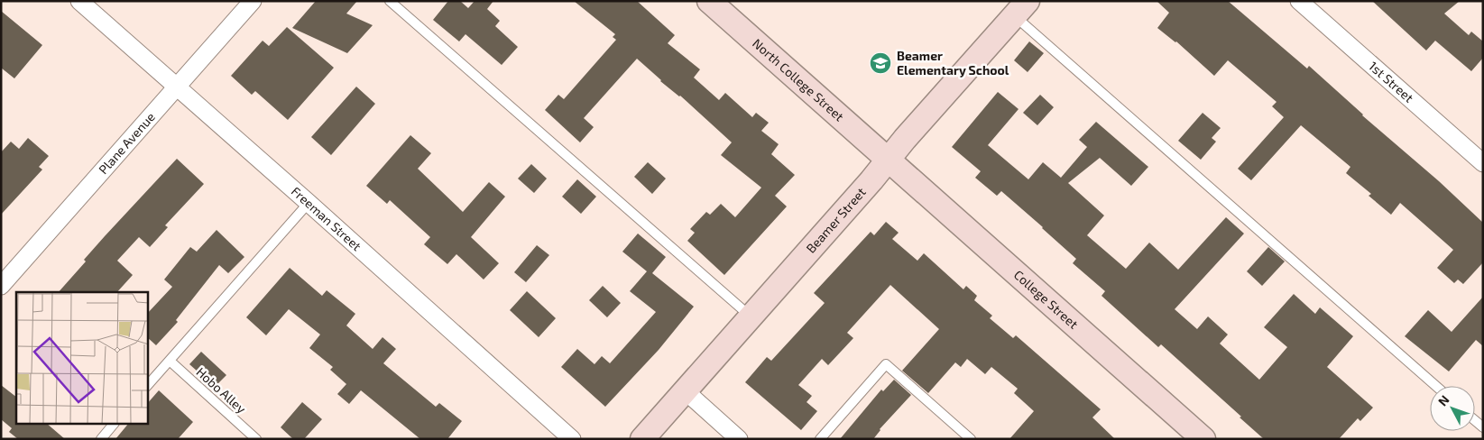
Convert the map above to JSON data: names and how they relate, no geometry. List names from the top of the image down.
{
  "streets": {
    "street": [
      "North College Street",
      "1st Street",
      "Plane Avenue",
      "Freeman Street",
      "Beamer Street",
      "College Street"
    ],
    "lane": ["Hobo Alley"]
  },
  "crossings": [
    ["North College Street", "Beamer Street"],
    ["North College Street", "College Street"],
    ["Plane Avenue", "Freeman Street"],
    ["Beamer Street", "College Street"]
  ],
  "places": {
    "school or university": ["Beamer Elementary School"]
  },
  "north": "top left"
}
